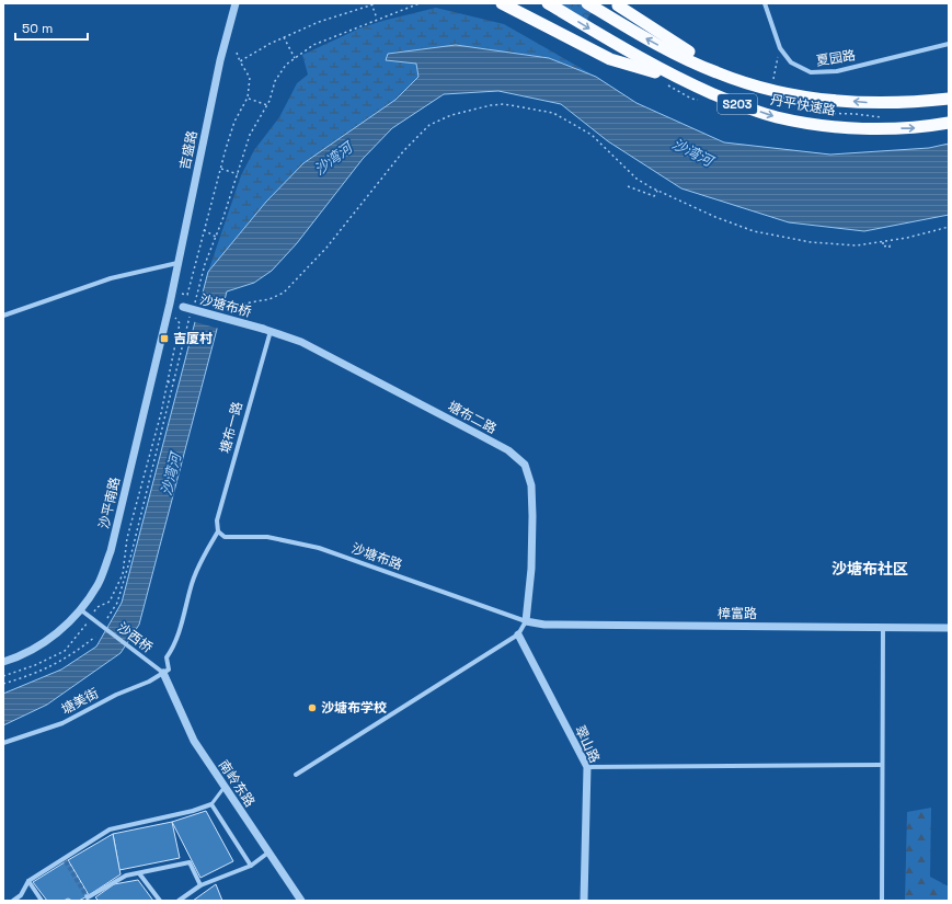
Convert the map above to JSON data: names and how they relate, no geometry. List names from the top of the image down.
{
  "streets": {
    "highway": ["S203", "丹平快速路"],
    "street": [
      "夏园路",
      "吉盛路",
      "沙塘布桥",
      "塘布二路",
      "塘布一路",
      "沙平南路",
      "沙塘布路",
      "樟富路",
      "沙西桥",
      "塘美街",
      "翠山路",
      "南岭东路"
    ]
  },
  "crossings": [
    ["吉盛路", "沙塘布桥"],
    ["吉盛路", "沙平南路"],
    ["沙塘布桥", "塘布二路"],
    ["沙塘布桥", "塘布一路"],
    ["沙塘布桥", "沙平南路"],
    ["塘布二路", "塘布一路"],
    ["塘布二路", "沙塘布路"],
    ["塘布二路", "樟富路"],
    ["塘布一路", "沙塘布路"],
    ["沙平南路", "沙西桥"],
    ["沙塘布路", "樟富路"],
    ["沙西桥", "塘美街"],
    ["沙西桥", "南岭东路"],
    ["塘美街", "南岭东路"]
  ],
  "districts": ["沙塘布社区"],
  "water": ["沙湾河"],
  "places": {
    "transit": ["吉厦村"],
    "other": ["沙塘布学校"]
  },
  "scale_bar": "50 m"
}
